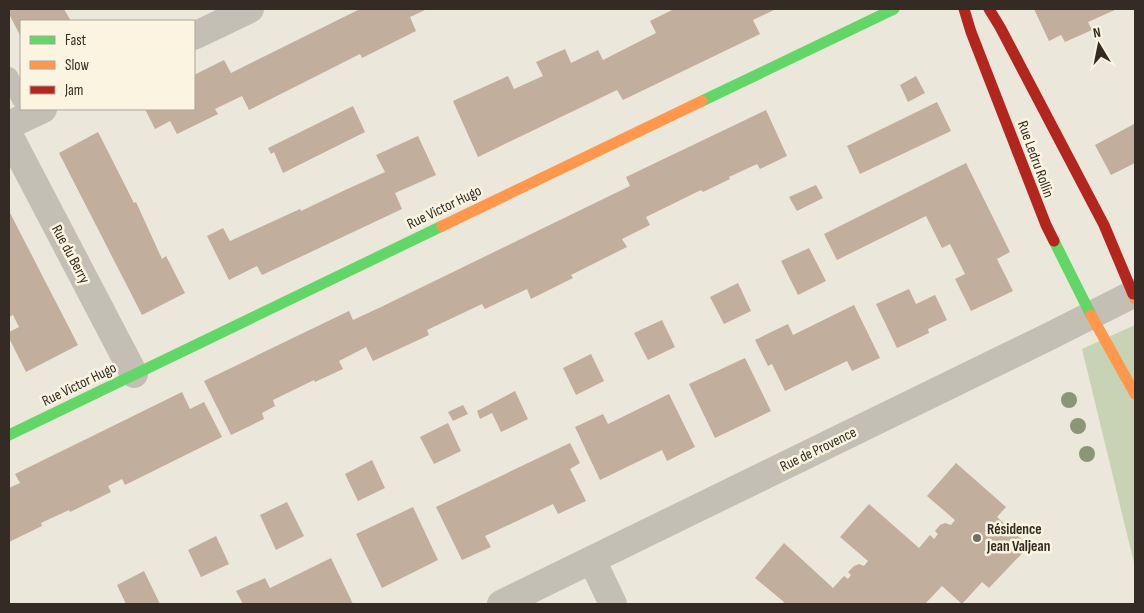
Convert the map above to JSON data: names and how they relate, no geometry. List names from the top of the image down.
{
  "streets": {
    "main road": ["Rue Ledru Rollin", "Rue Victor Hugo"],
    "street": ["Rue du Berry", "Rue de Provence"]
  },
  "crossings": [
    ["Rue Ledru Rollin", "Rue de Provence"],
    ["Rue Victor Hugo", "Rue du Berry"]
  ],
  "places": ["Résidence Jean Valjean"],
  "legend": ["Fast", "Slow", "Jam"],
  "north": "top"
}
